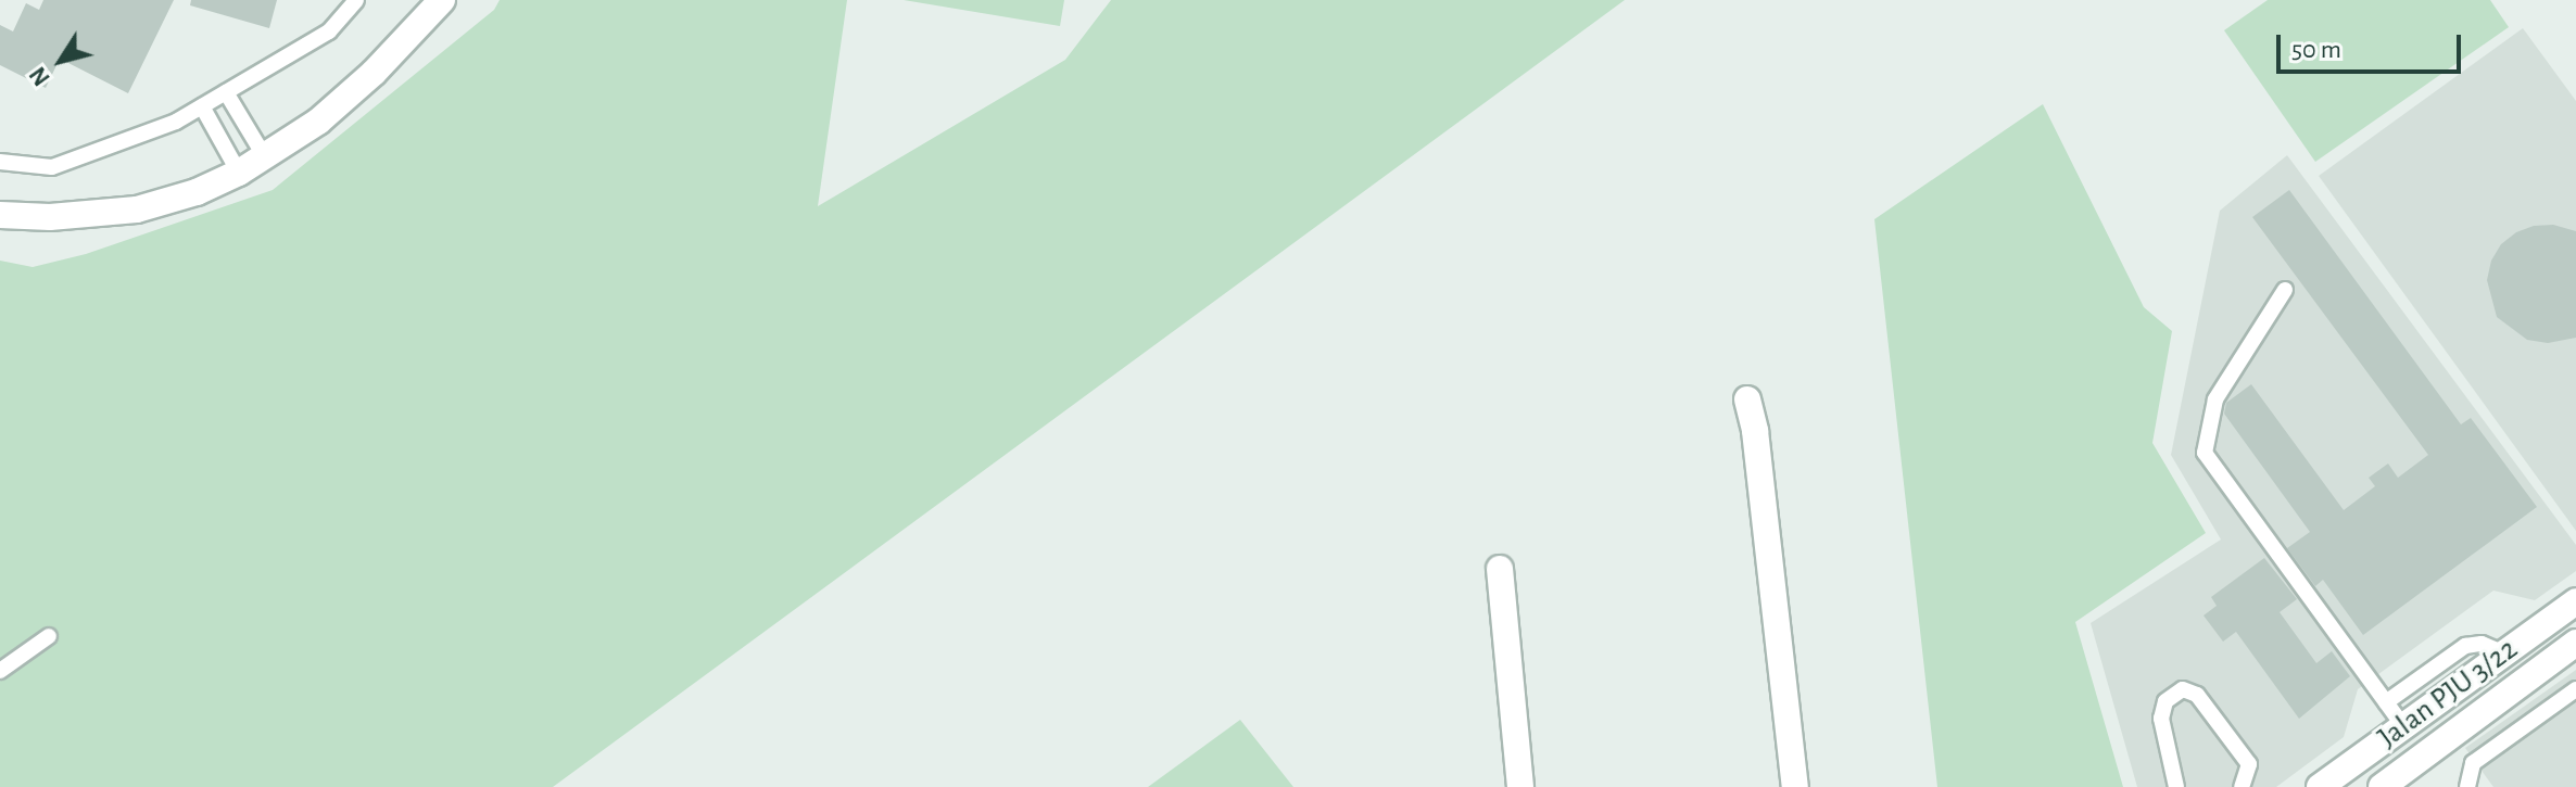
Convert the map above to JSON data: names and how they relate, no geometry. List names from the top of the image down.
{
  "streets": {
    "street": ["Jalan PJU 3/22"]
  },
  "scale_bar": "50 m",
  "north": "bottom left"
}
